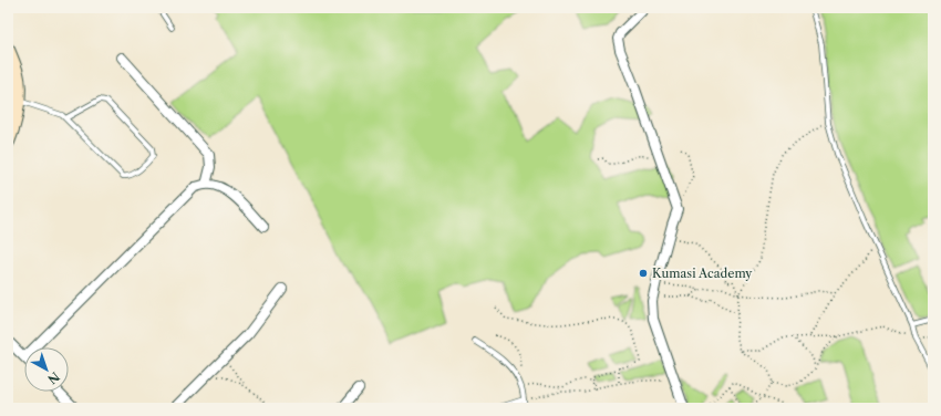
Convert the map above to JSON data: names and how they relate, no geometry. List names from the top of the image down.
{
  "places": ["Kumasi Academy"],
  "north": "bottom right"
}
